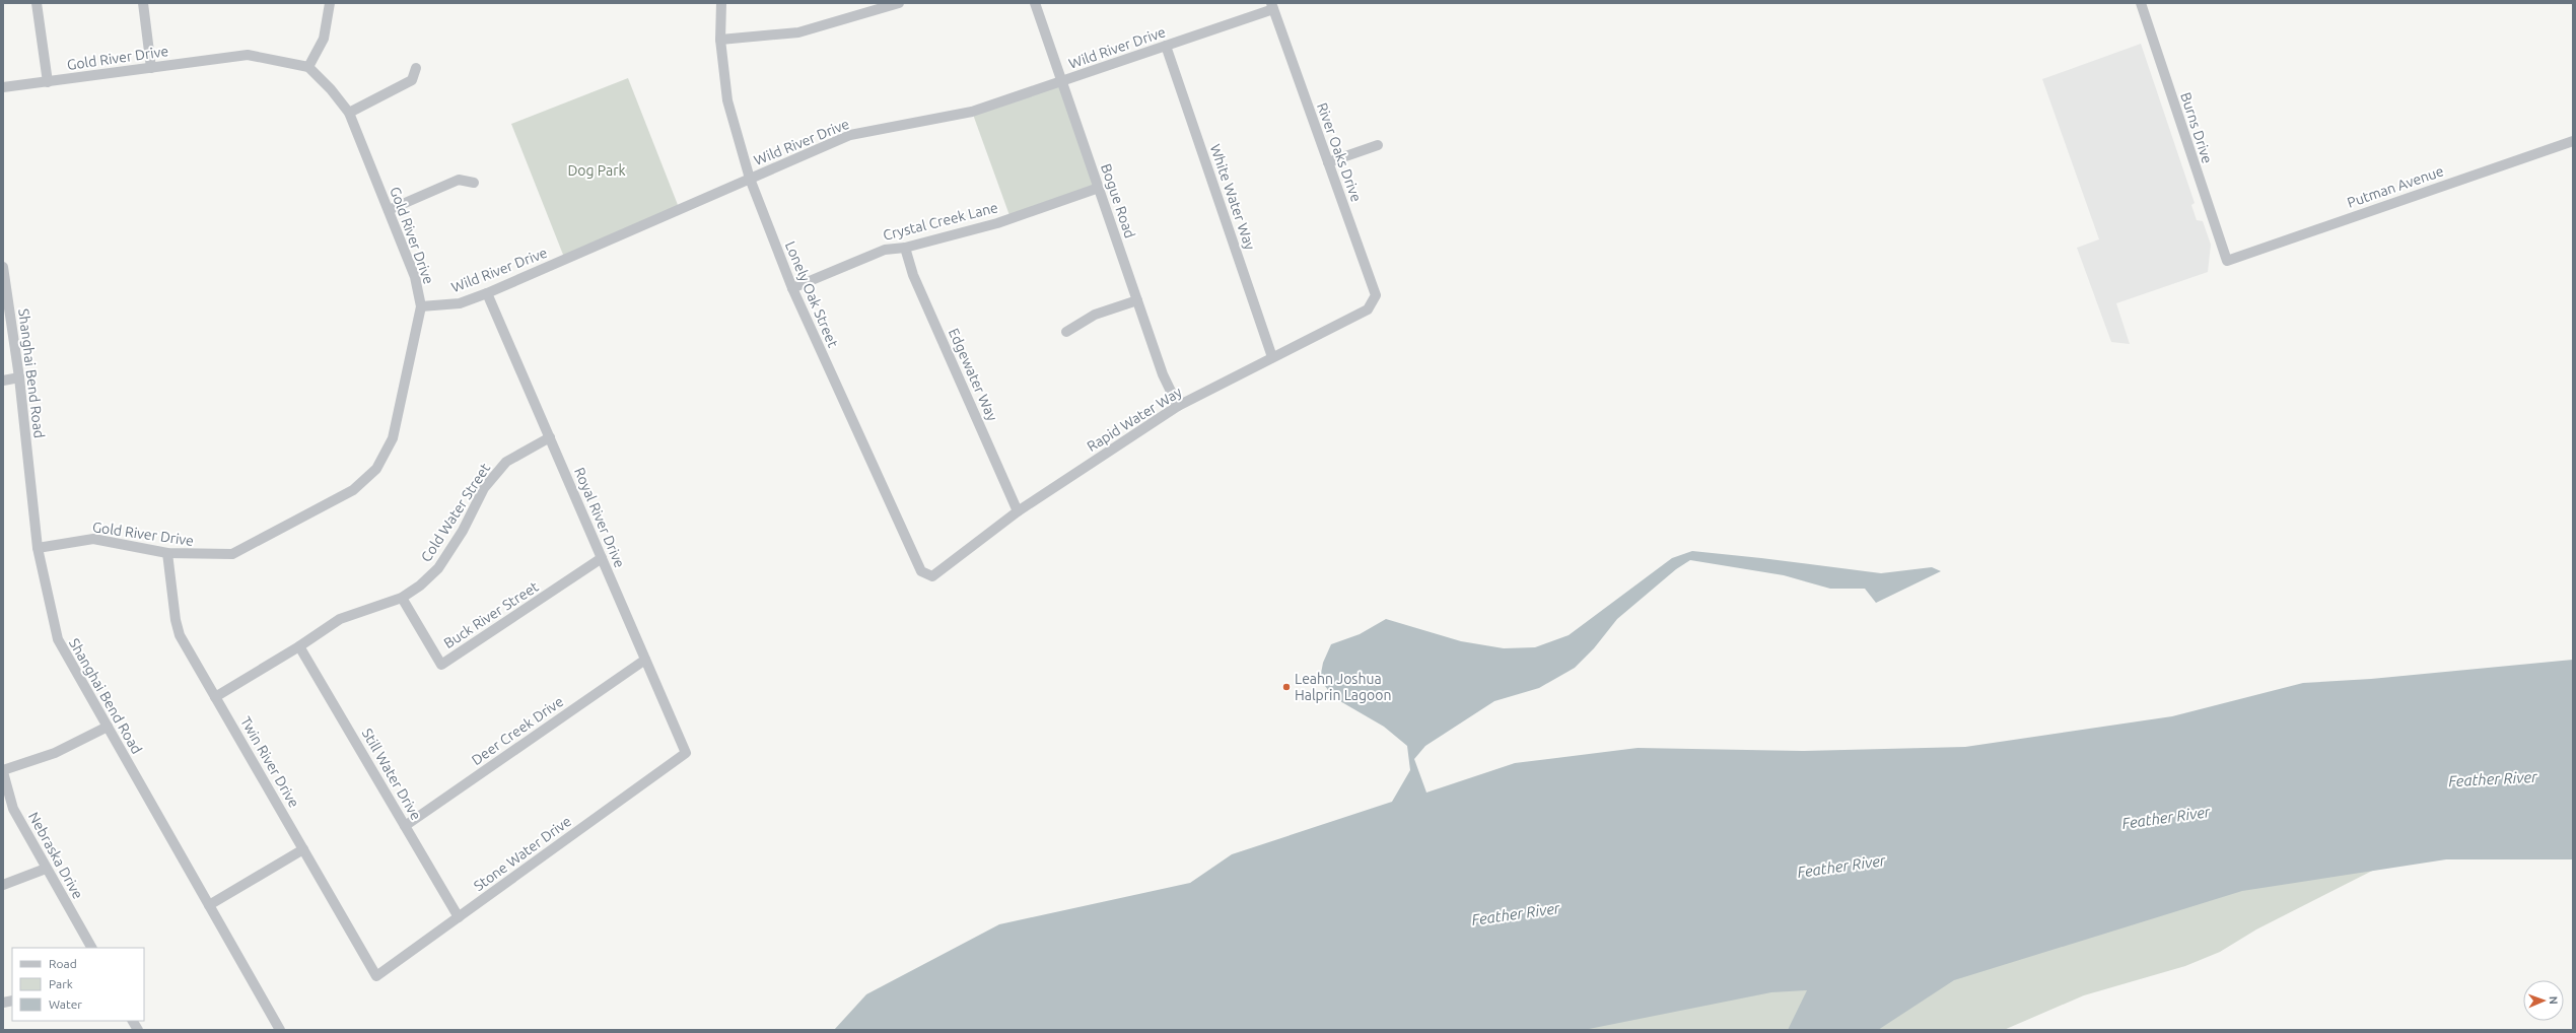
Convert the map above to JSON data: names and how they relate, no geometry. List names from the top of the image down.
{
  "streets": {
    "street": [
      "Wild River Drive",
      "Gold River Drive",
      "Burns Drive",
      "River Oaks Drive",
      "Putman Avenue",
      "White Water Way",
      "Bogue Road",
      "Crystal Creek Lane",
      "Lonely Oak Street",
      "Shanghai Bend Road",
      "Edgewater Way",
      "Rapid Water Way",
      "Cold Water Street",
      "Royal River Drive",
      "Buck River Street",
      "Deer Creek Drive",
      "Twin River Drive",
      "Still Water Drive",
      "Stone Water Drive",
      "Nebraska Drive"
    ]
  },
  "crossings": [
    ["Wild River Drive", "Gold River Drive"],
    ["Wild River Drive", "River Oaks Drive"],
    ["Wild River Drive", "White Water Way"],
    ["Wild River Drive", "Bogue Road"],
    ["Wild River Drive", "Lonely Oak Street"],
    ["Wild River Drive", "Royal River Drive"],
    ["Gold River Drive", "Shanghai Bend Road"],
    ["Gold River Drive", "Twin River Drive"],
    ["Burns Drive", "Putman Avenue"],
    ["River Oaks Drive", "Rapid Water Way"],
    ["White Water Way", "Rapid Water Way"],
    ["Bogue Road", "Crystal Creek Lane"],
    ["Bogue Road", "Rapid Water Way"],
    ["Crystal Creek Lane", "Lonely Oak Street"],
    ["Crystal Creek Lane", "Edgewater Way"],
    ["Lonely Oak Street", "Rapid Water Way"],
    ["Edgewater Way", "Rapid Water Way"],
    ["Cold Water Street", "Royal River Drive"],
    ["Cold Water Street", "Buck River Street"],
    ["Cold Water Street", "Twin River Drive"],
    ["Cold Water Street", "Still Water Drive"],
    ["Royal River Drive", "Buck River Street"],
    ["Royal River Drive", "Deer Creek Drive"],
    ["Royal River Drive", "Stone Water Drive"],
    ["Deer Creek Drive", "Still Water Drive"],
    ["Twin River Drive", "Stone Water Drive"],
    ["Still Water Drive", "Stone Water Drive"]
  ],
  "water": ["Feather River"],
  "parks": ["Dog Park"],
  "places": ["Leahn Joshua Halprin Lagoon"],
  "legend": ["Road", "Park", "Water"],
  "north": "right"
}
